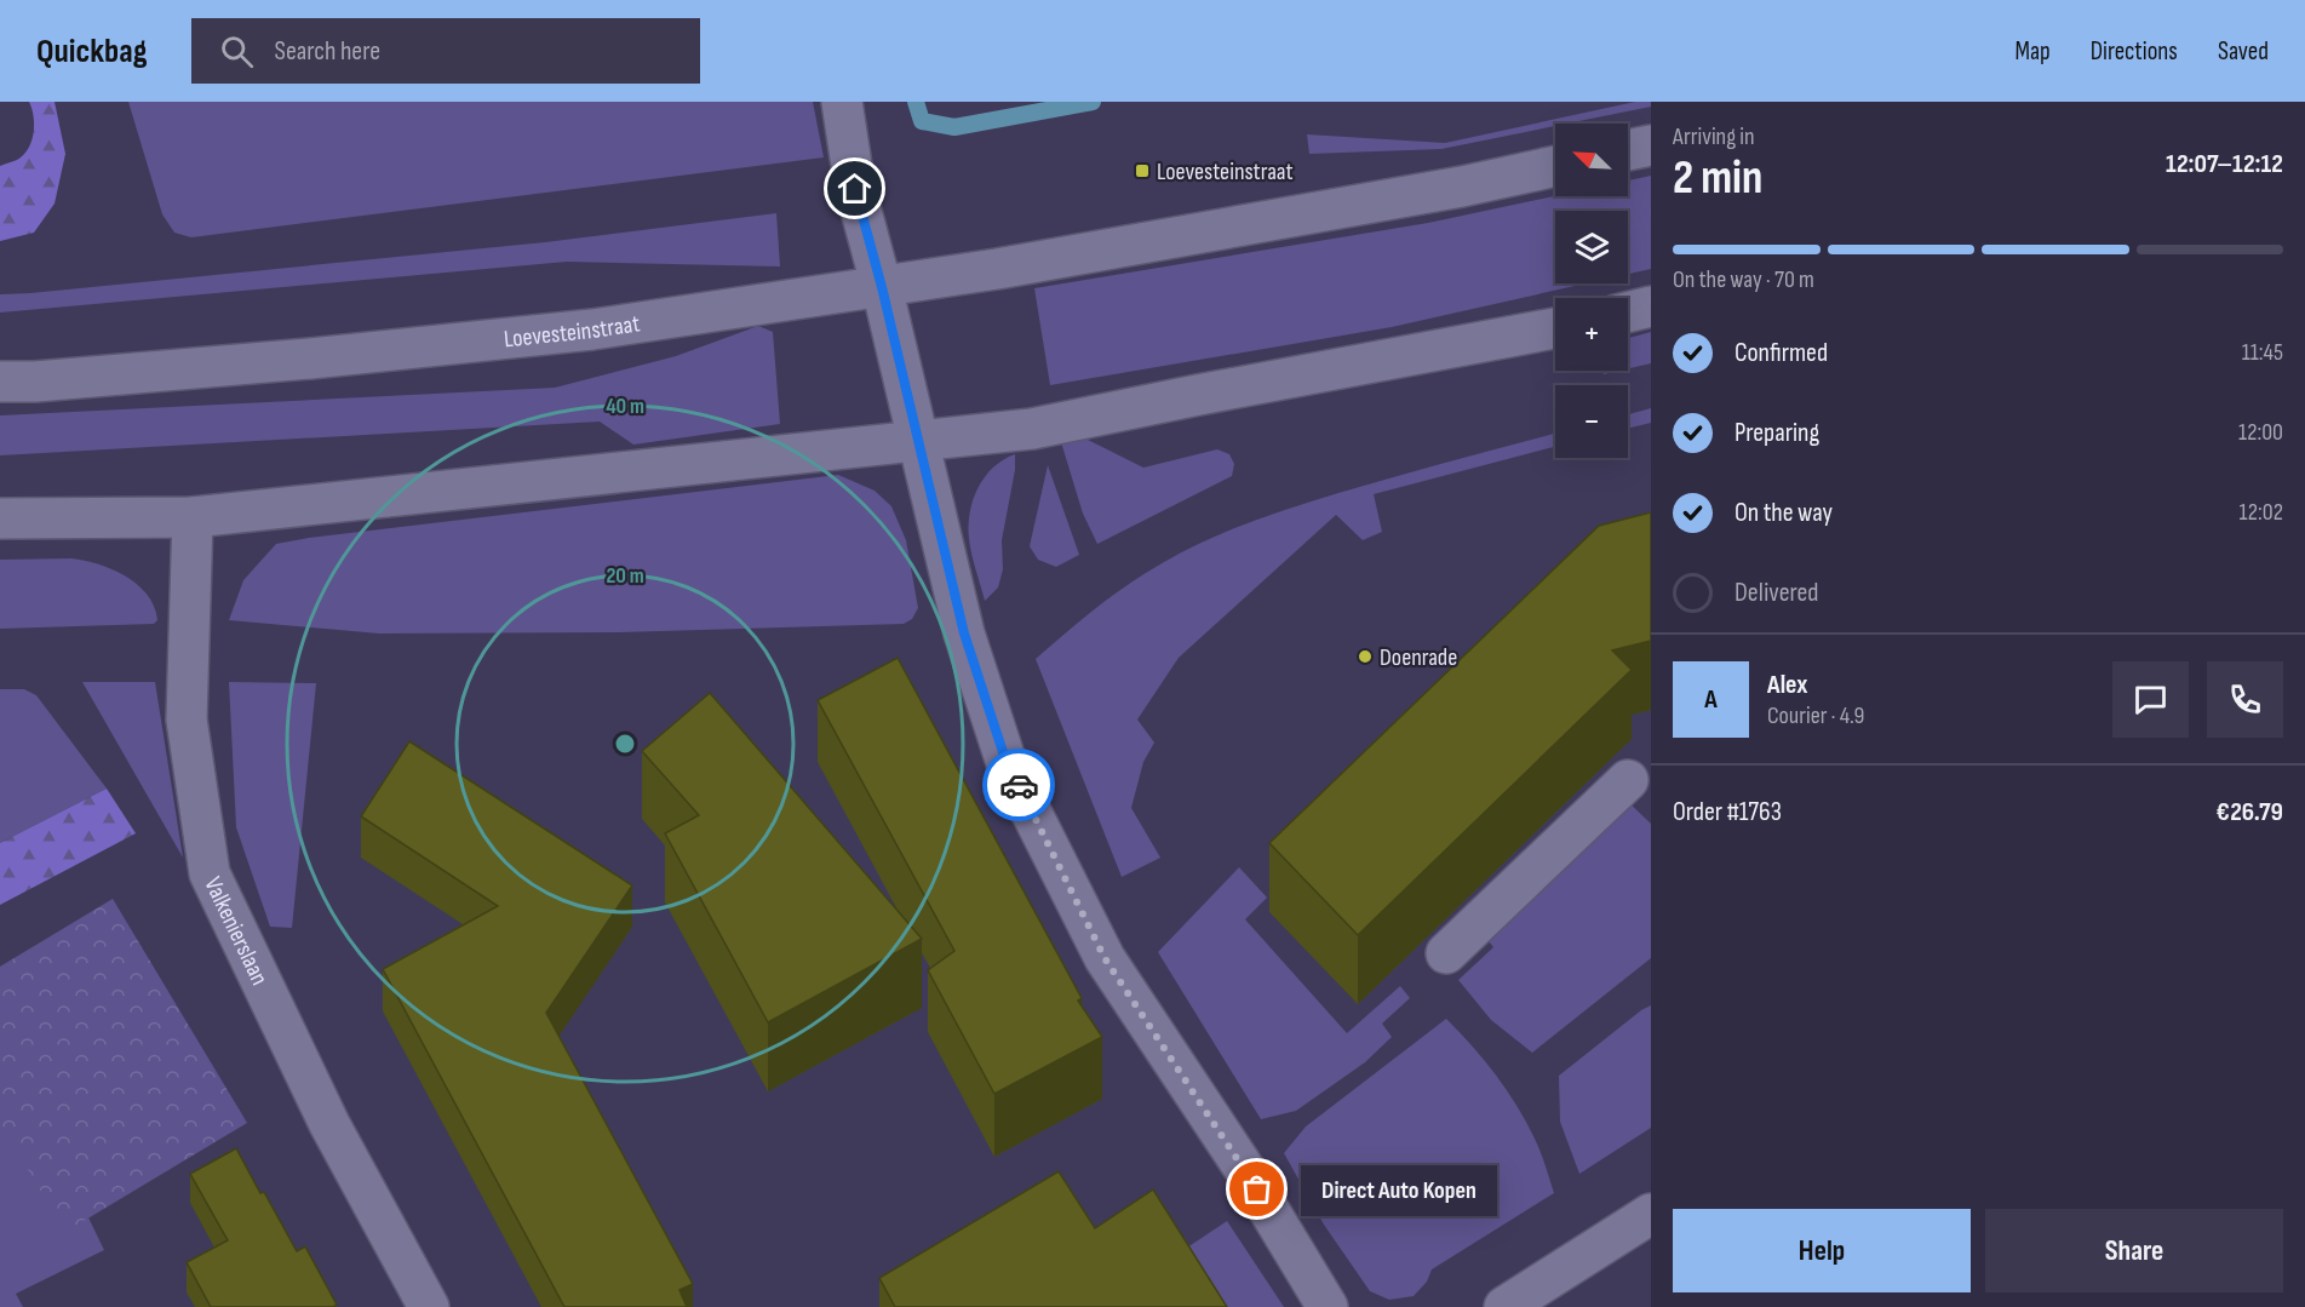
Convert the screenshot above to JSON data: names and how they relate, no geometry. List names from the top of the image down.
{
  "streets": {
    "street": ["Loevesteinstraat", "Valkenierslaan"]
  },
  "places": {
    "transit": ["Loevesteinstraat"],
    "other": ["Doenrade", "Direct Auto Kopen"]
  },
  "north": "top left",
  "page": {
    "header": "Quickbag",
    "search": "Search here",
    "nav": ["Map", "Directions", "Saved"],
    "heading": ["2 min", "Arriving in", "12:07–12:12"],
    "panel": [
      "Alex",
      "Courier · 4.9",
      "Order #1763",
      "€26.79"
    ],
    "map_buttons": ["+", "−"],
    "bar": "On the way · 70 m",
    "list": [
      ["Confirmed", "11:45"],
      ["Preparing", "12:00"],
      ["On the way", "12:02"],
      "Delivered"
    ],
    "round": "A",
    "bubble": "Direct Auto Kopen",
    "buttons": ["Help", "Share"]
  },
  "rings": ["40 m", "20 m"]
}
